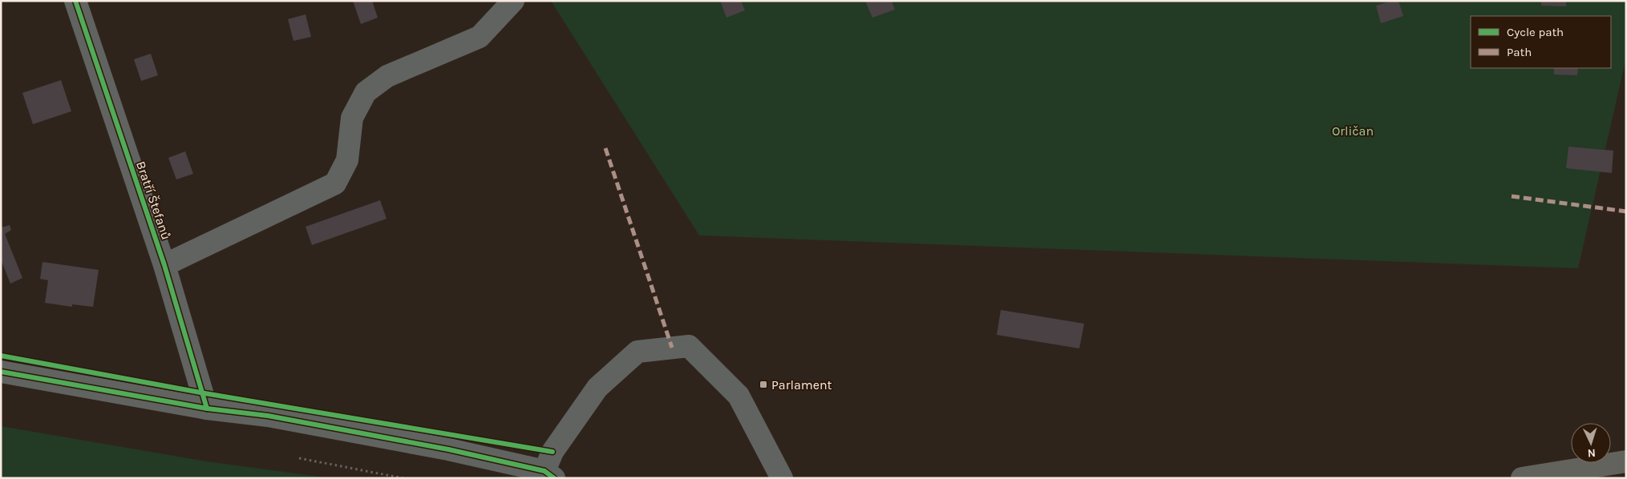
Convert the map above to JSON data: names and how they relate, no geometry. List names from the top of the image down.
{
  "streets": {
    "street": ["Bratří Štefanů"]
  },
  "parks": ["Orličan"],
  "places": {
    "transit": ["Parlament"]
  },
  "legend": ["Cycle path", "Path"],
  "north": "bottom"
}
